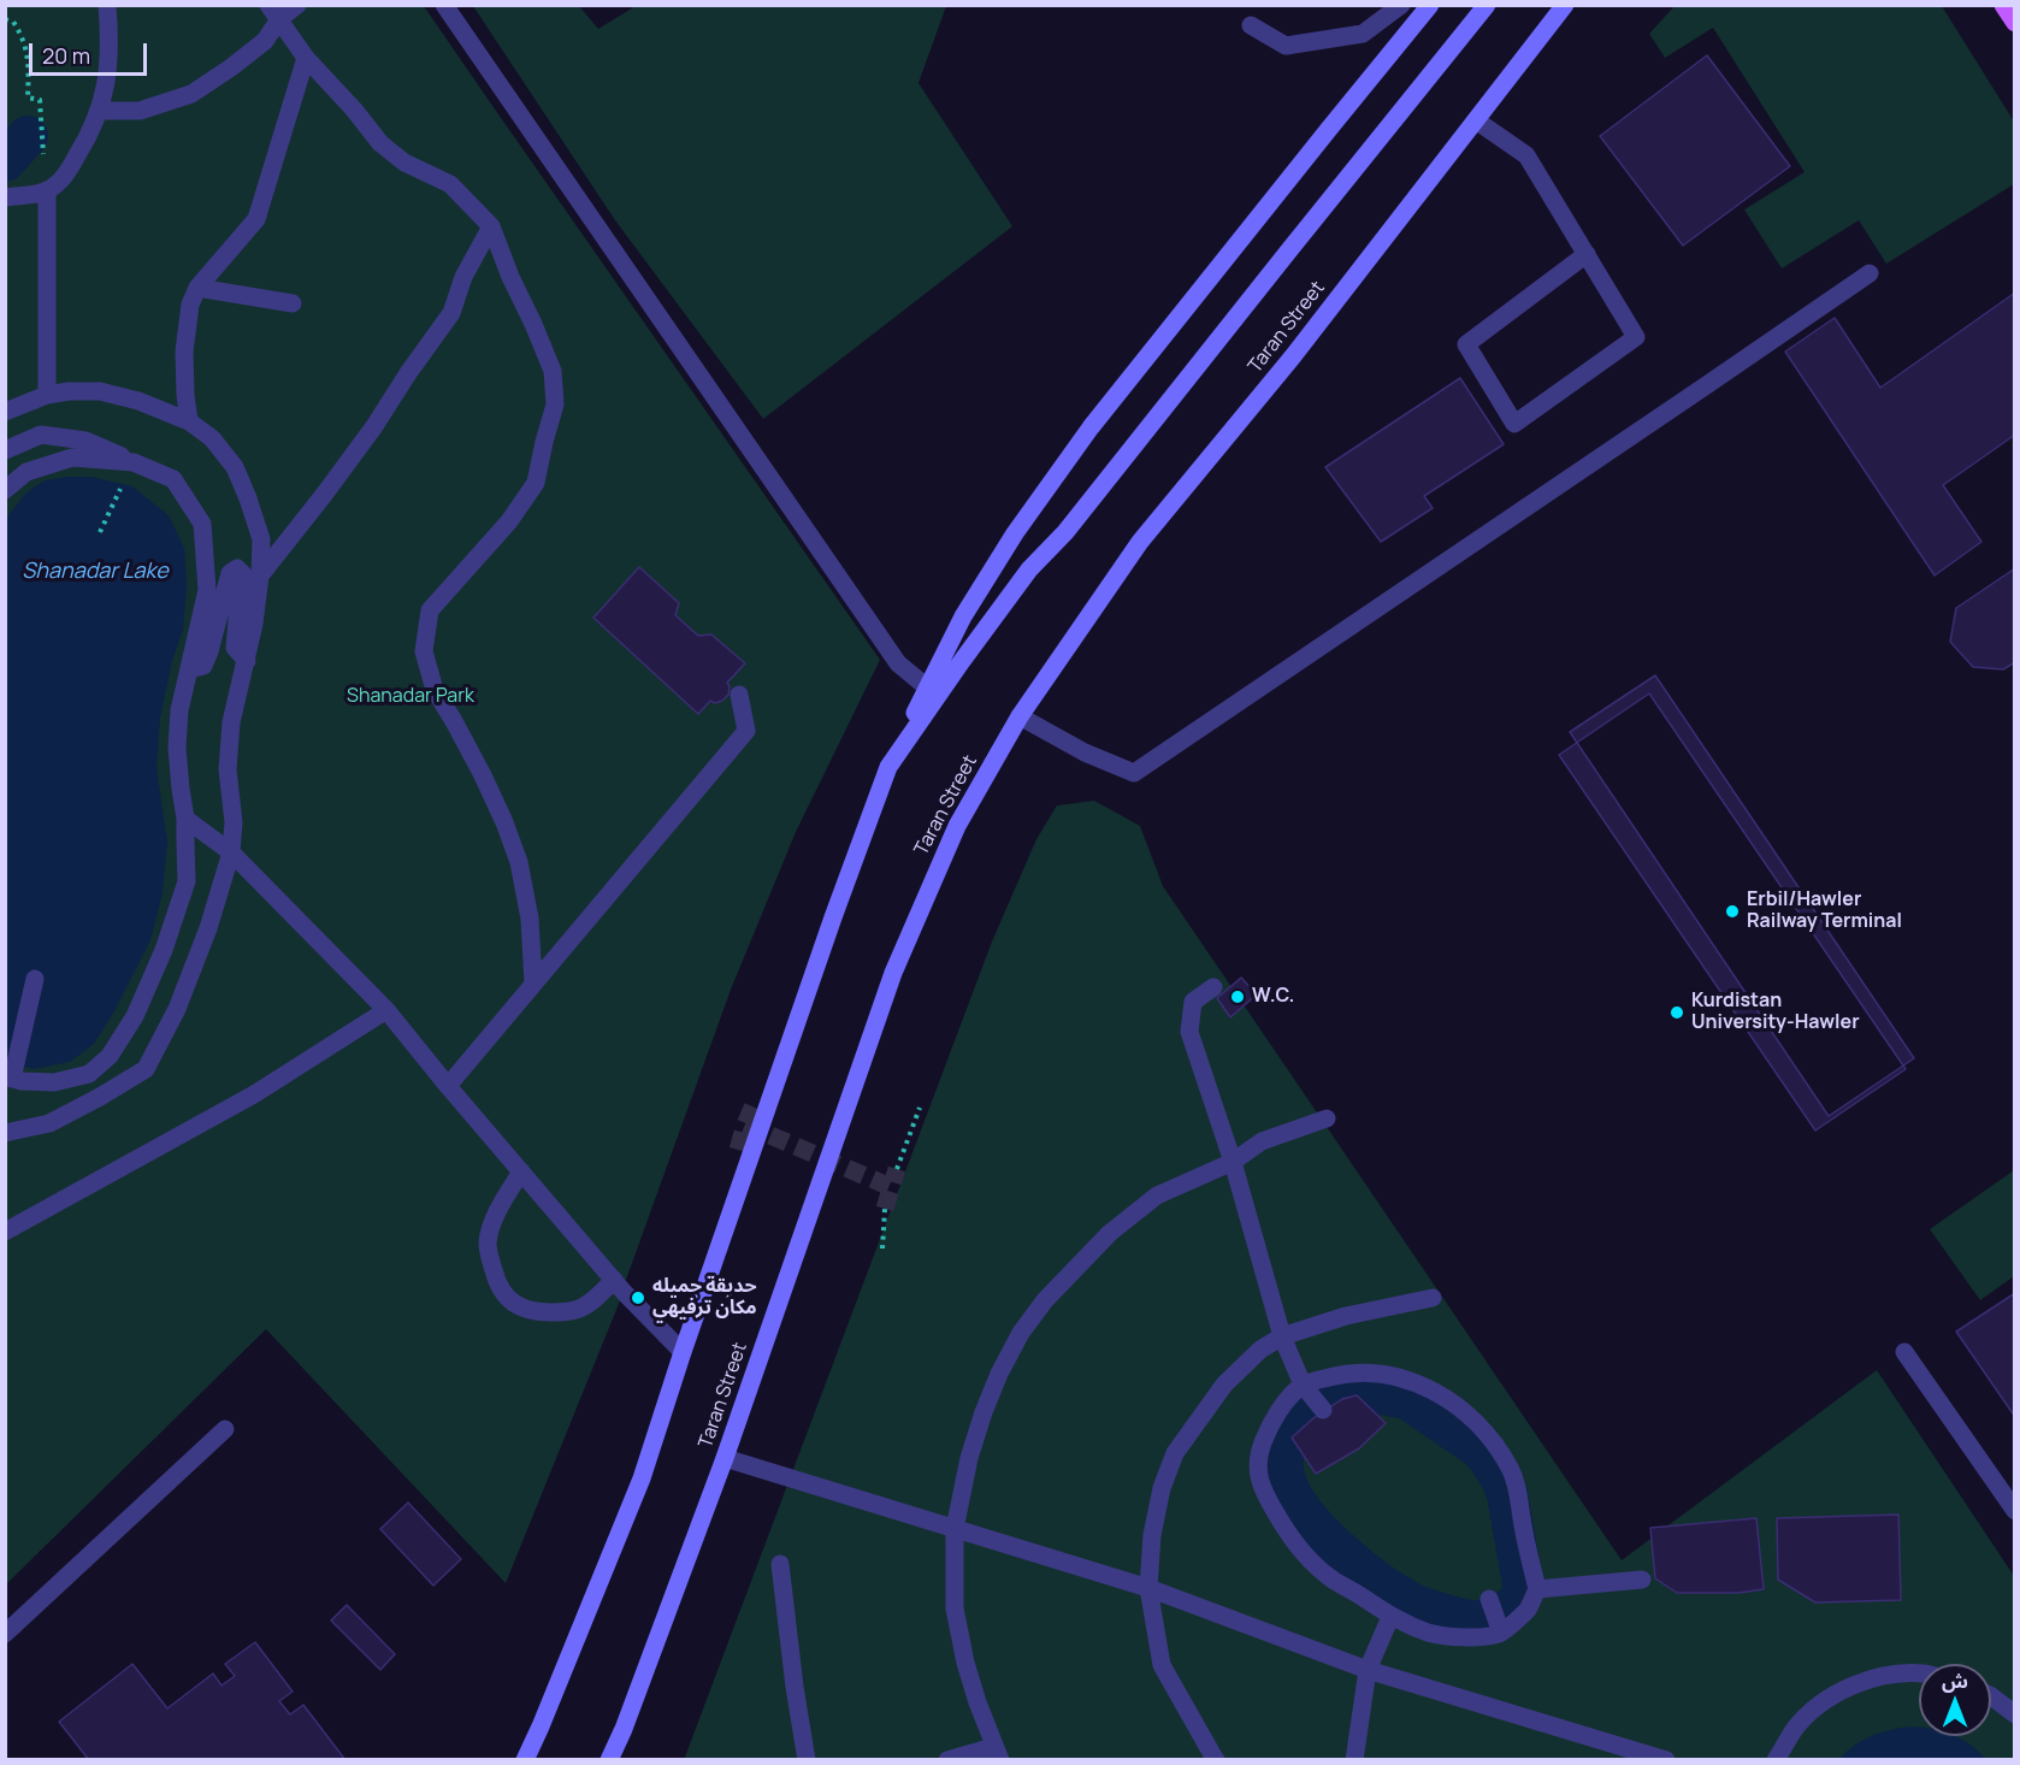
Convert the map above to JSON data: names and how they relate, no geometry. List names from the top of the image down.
{
  "streets": {
    "main road": ["Taran Street"]
  },
  "water": ["Shanadar Lake"],
  "parks": ["Shanadar Park"],
  "places": [
    "Erbil/Hawler Railway Terminal",
    "W.C.",
    "Kurdistan University-Hawler",
    "حديقة جميله مكان ترفيهي"
  ],
  "scale_bar": "20 m",
  "north": "top"
}
